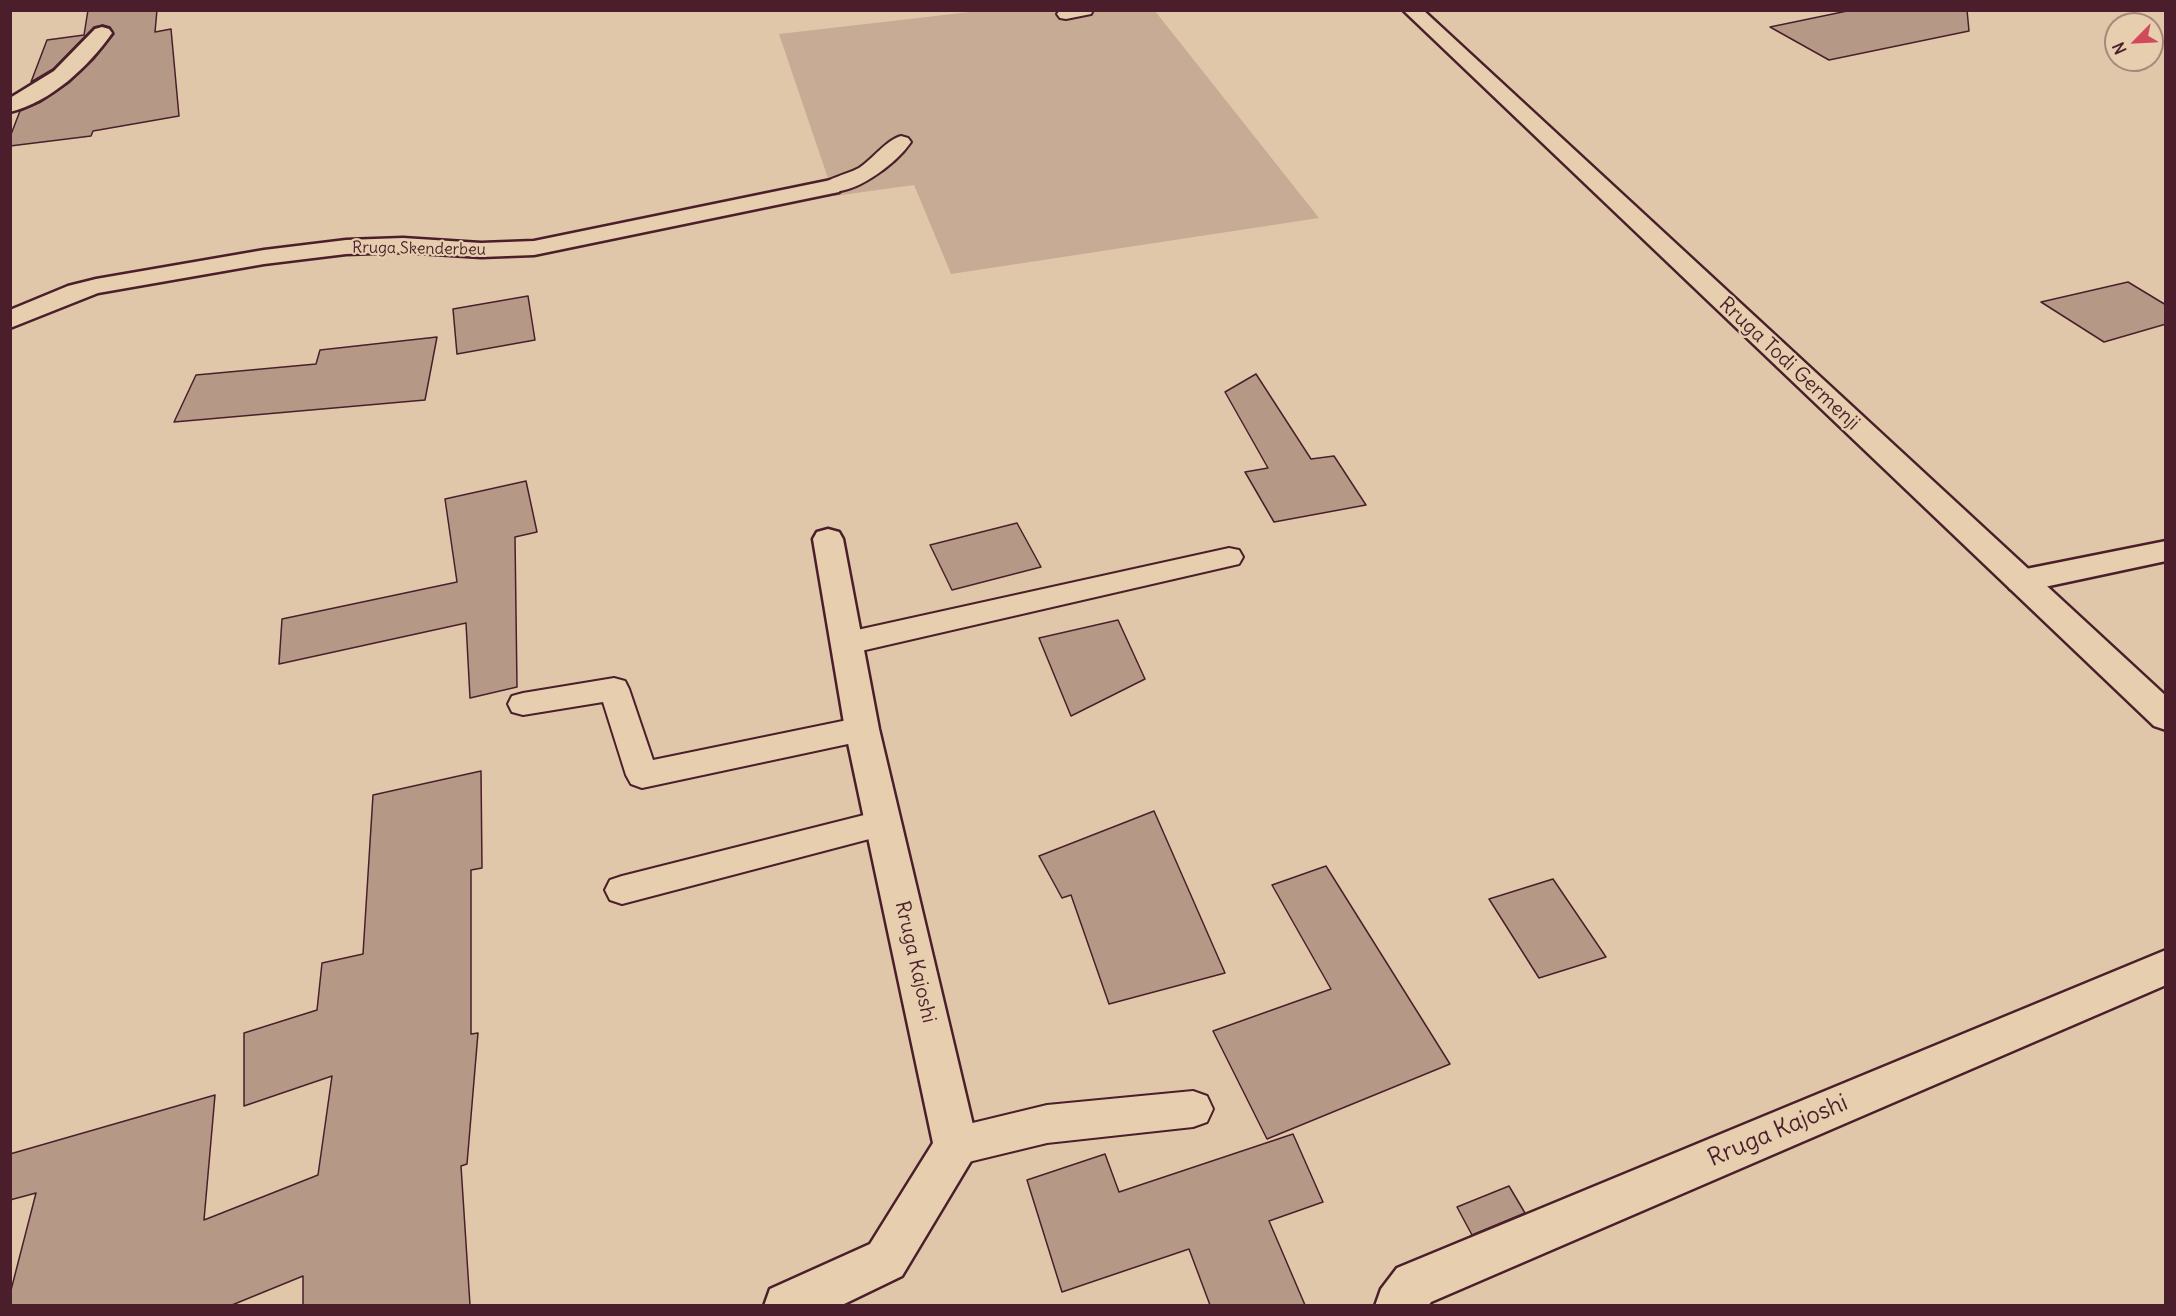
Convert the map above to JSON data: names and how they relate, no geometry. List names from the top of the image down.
{
  "streets": {
    "street": ["Rruga Skenderbeu", "Rruga Todi Germenji", "Rruga Kajoshi"]
  },
  "north": "bottom left"
}
